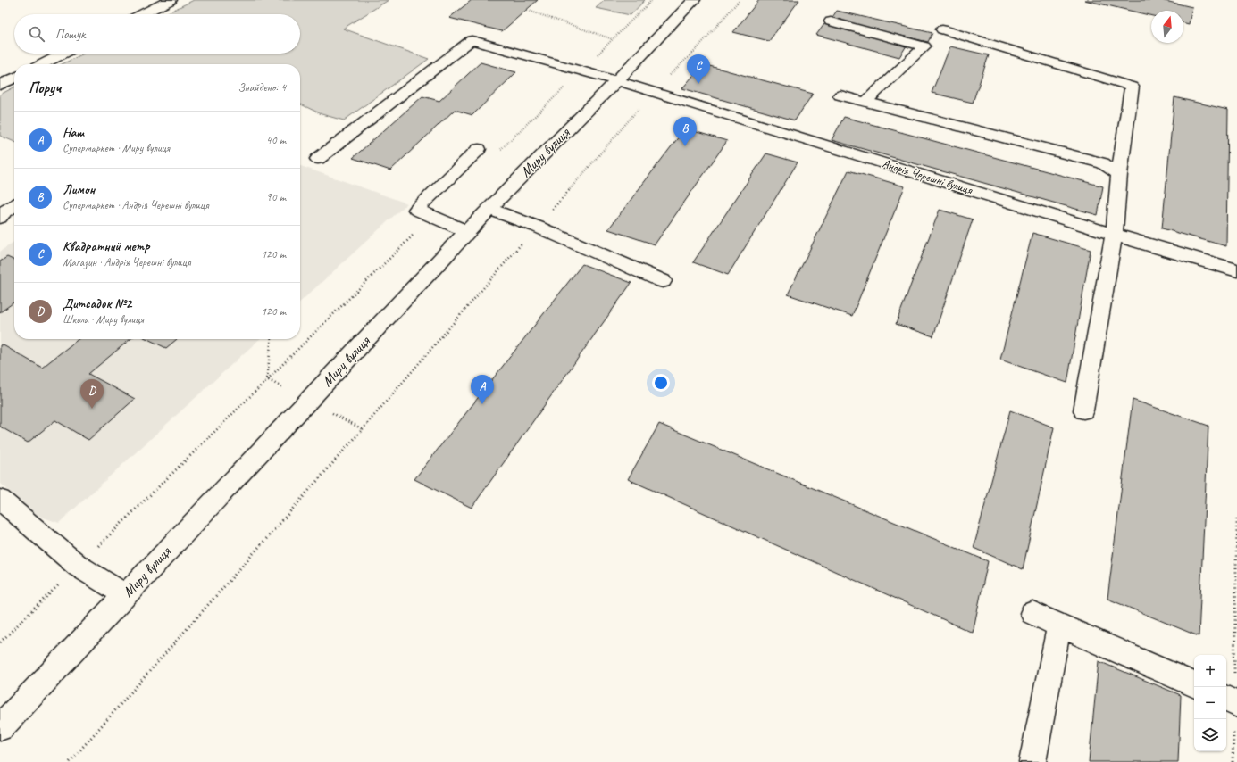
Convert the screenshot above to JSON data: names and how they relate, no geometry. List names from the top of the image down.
{
  "streets": {
    "street": ["Миру вулиця", "Андрія Черешні вулиця"]
  },
  "crossings": [
    ["Миру вулиця", "Андрія Черешні вулиця"]
  ],
  "north": "top",
  "page": {
    "search": "Пошук",
    "pins": [
      "C",
      "B",
      "A",
      "D"
    ],
    "heading": ["Поруч", "Знайдено: 4"],
    "list": [
      {
        "mark": "A",
        "name": "Наш",
        "note": "Супермаркет · Миру вулиця",
        "value": "40 m"
      },
      {
        "mark": "B",
        "name": "Лимон",
        "note": "Супермаркет · Андрія Черешні вулиця",
        "value": "90 m"
      },
      {
        "mark": "C",
        "name": "Квадратний метр",
        "note": "Магазин · Андрія Черешні вулиця",
        "value": "120 m"
      },
      {
        "mark": "D",
        "name": "Дитсадок №2",
        "note": "Школа · Миру вулиця",
        "value": "120 m"
      }
    ],
    "map_buttons": ["+", "−"]
  }
}
